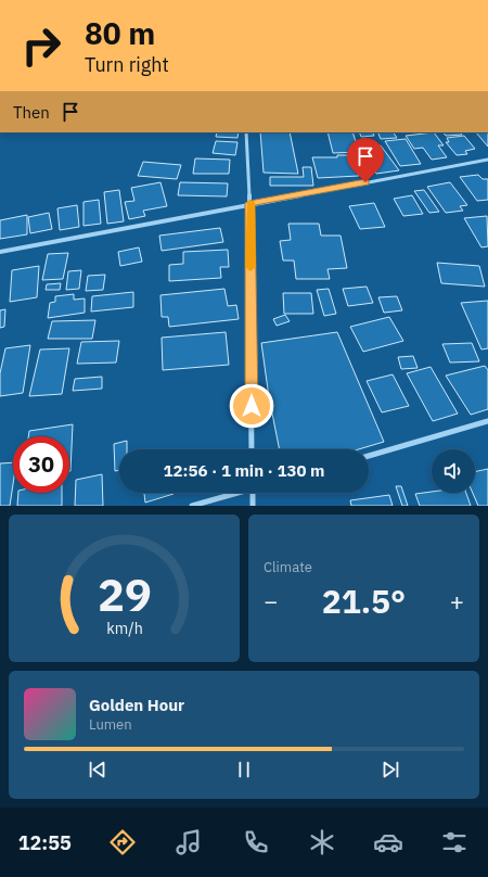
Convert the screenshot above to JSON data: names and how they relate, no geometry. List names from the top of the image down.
{
  "page": {
    "turn": ["80 m", "Turn right"],
    "then": "Then",
    "limit": "30",
    "trip": "12:56 · 1 min · 130 m",
    "tile": "Climate",
    "heat": ["−", "21.5°", "+"],
    "song": ["Golden Hour", "Lumen"],
    "tabs": "12:55",
    "gauge": ["29", "km/h"]
  }
}
